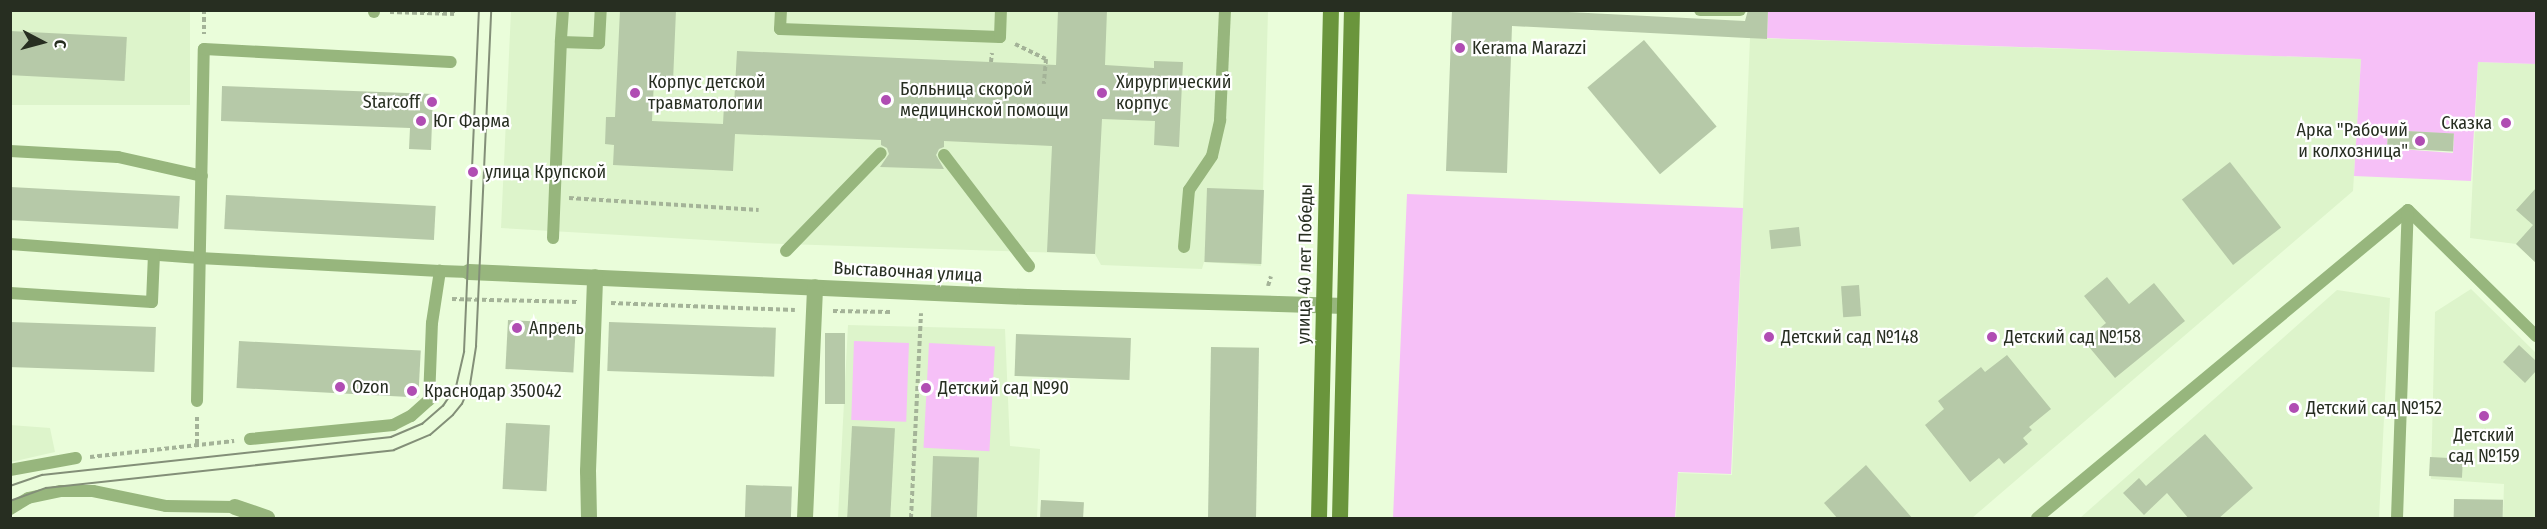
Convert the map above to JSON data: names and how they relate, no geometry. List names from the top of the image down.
{
  "streets": {
    "main road": ["улица 40 лет Победы"],
    "street": ["Выставочная улица"]
  },
  "crossings": [
    ["улица 40 лет Победы", "Выставочная улица"]
  ],
  "places": [
    "Kerama Marazzi",
    "Корпус детской травматологии",
    "Хирургический корпус",
    "Больница скорой медицинской помощи",
    "Starcoff",
    "Юг Фарма",
    "Сказка",
    "Арка \"Рабочий и колхозница\"",
    "улица Крупской",
    "Апрель",
    "Детский сад №148",
    "Детский сад №158",
    "Ozon",
    "Детский сад №90",
    "Краснодар 350042",
    "Детский сад №152",
    "Детский сад №159"
  ],
  "north": "right"
}
